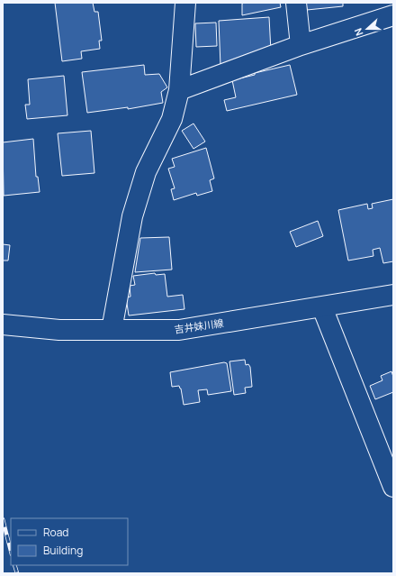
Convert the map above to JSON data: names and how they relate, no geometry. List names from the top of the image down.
{
  "streets": {
    "street": ["吉井妹川線"]
  },
  "legend": ["Road", "Building"],
  "north": "left"
}
